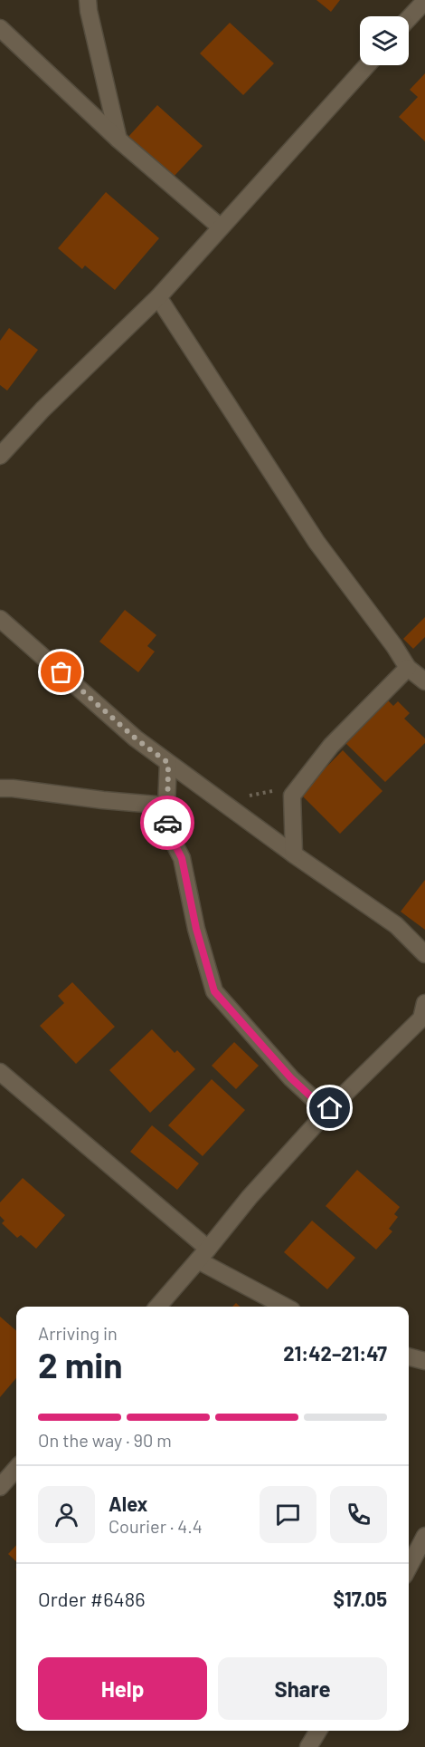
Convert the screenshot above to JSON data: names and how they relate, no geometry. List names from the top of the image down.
{
  "page": {
    "heading": ["2 min", "Arriving in", "21:42–21:47"],
    "panel": [
      "Alex",
      "Courier · 4.4",
      "Order #6486",
      "$17.05"
    ],
    "bar": "On the way · 90 m",
    "buttons": ["Help", "Share"]
  }
}
